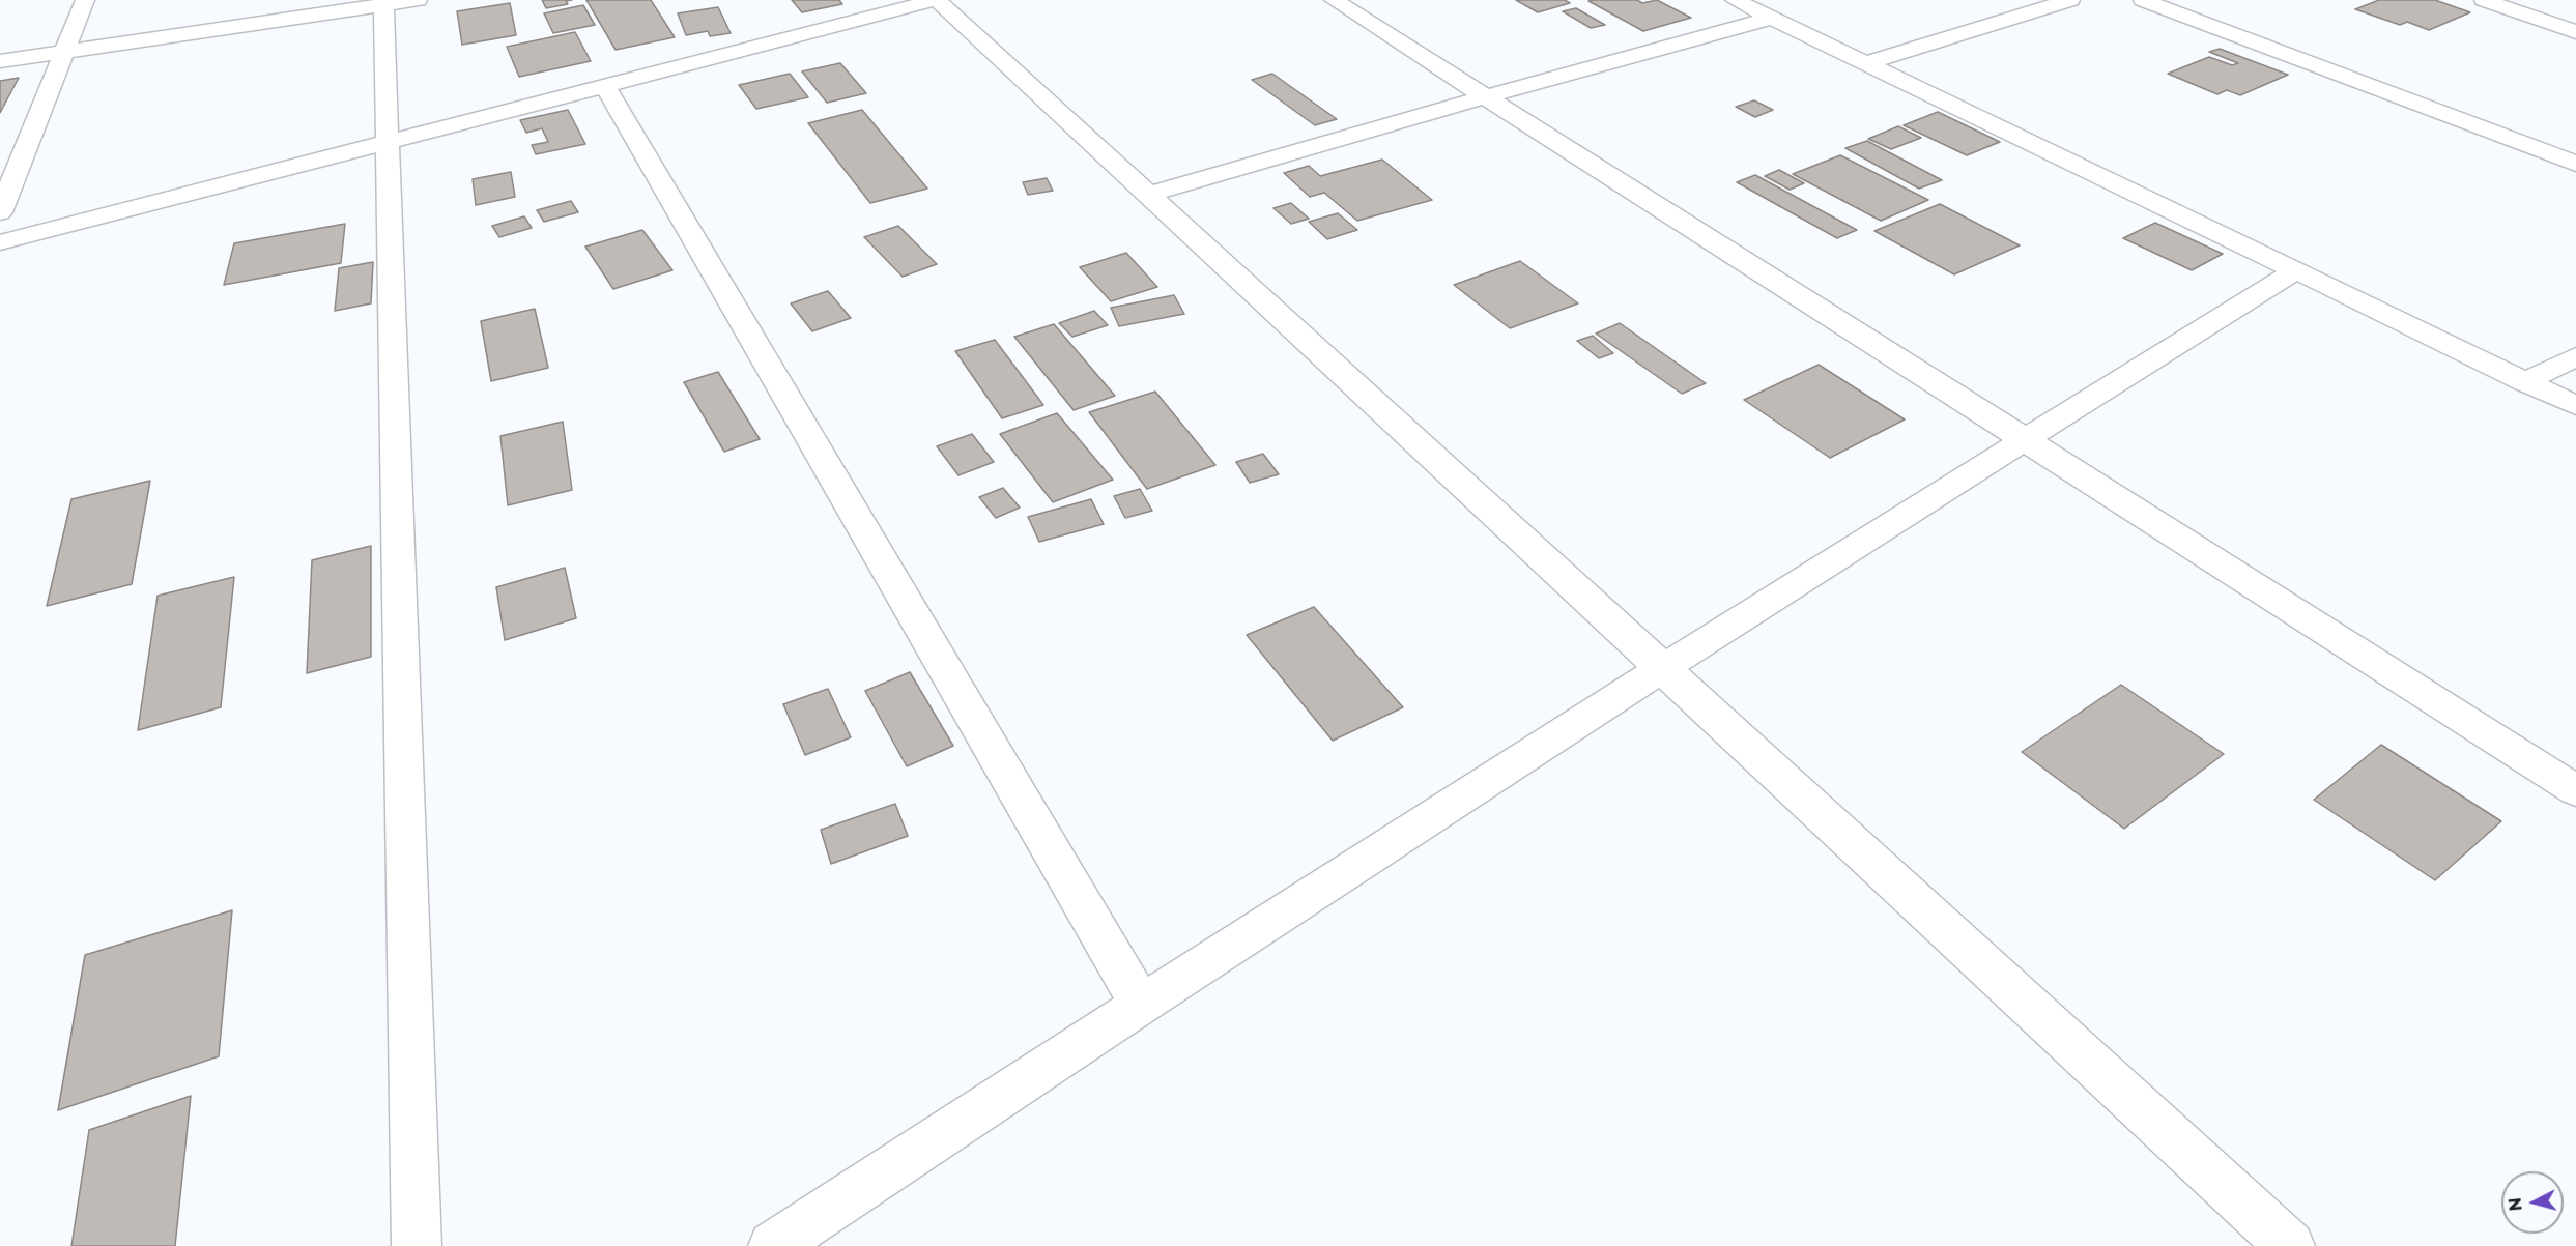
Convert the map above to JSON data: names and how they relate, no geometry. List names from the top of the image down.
{
  "north": "left"
}
